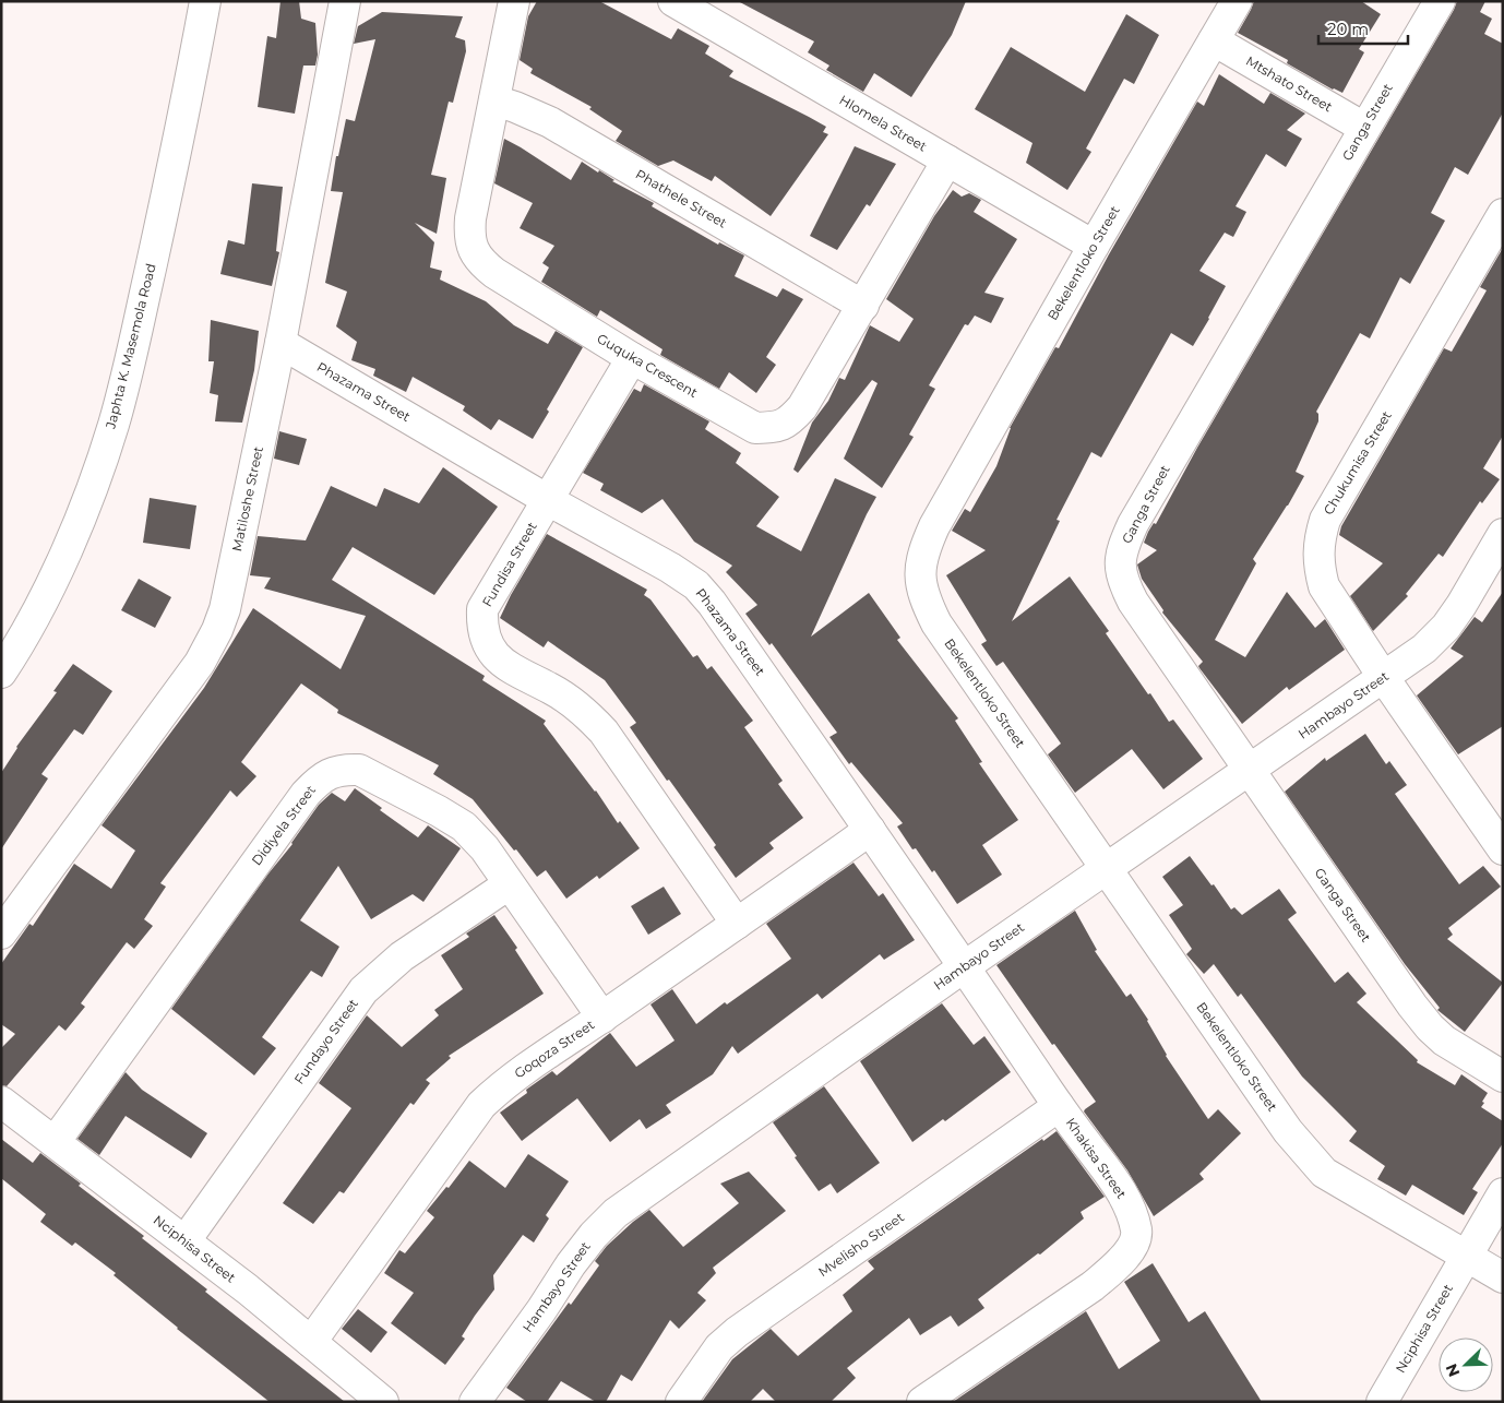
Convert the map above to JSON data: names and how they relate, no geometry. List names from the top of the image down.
{
  "streets": {
    "street": [
      "Mtshato Street",
      "Ganga Street",
      "Hlomela Street",
      "Phathele Street",
      "Bekelentloko Street",
      "Japhta K. Masemola Road",
      "Guquka Crescent",
      "Phazama Street",
      "Chukumisa Street",
      "Matiloshe Street",
      "Fundisa Street",
      "Hambayo Street",
      "Didiyela Street",
      "Fundayo Street",
      "Goqoza Street",
      "Khakisa Street",
      "Mvelisho Street",
      "Nciphisa Street"
    ]
  },
  "crossings": [
    ["Mtshato Street", "Ganga Street"],
    ["Mtshato Street", "Bekelentloko Street"],
    ["Ganga Street", "Hambayo Street"],
    ["Hlomela Street", "Bekelentloko Street"],
    ["Hlomela Street", "Guquka Crescent"],
    ["Phathele Street", "Guquka Crescent"],
    ["Bekelentloko Street", "Hambayo Street"],
    ["Bekelentloko Street", "Nciphisa Street"],
    ["Guquka Crescent", "Fundisa Street"],
    ["Phazama Street", "Matiloshe Street"],
    ["Phazama Street", "Fundisa Street"],
    ["Phazama Street", "Hambayo Street"],
    ["Phazama Street", "Goqoza Street"],
    ["Phazama Street", "Khakisa Street"],
    ["Chukumisa Street", "Hambayo Street"],
    ["Fundisa Street", "Goqoza Street"],
    ["Hambayo Street", "Khakisa Street"],
    ["Didiyela Street", "Fundayo Street"],
    ["Didiyela Street", "Goqoza Street"],
    ["Didiyela Street", "Nciphisa Street"],
    ["Fundayo Street", "Nciphisa Street"],
    ["Goqoza Street", "Nciphisa Street"],
    ["Khakisa Street", "Mvelisho Street"]
  ],
  "scale_bar": "20 m",
  "north": "bottom left"
}
